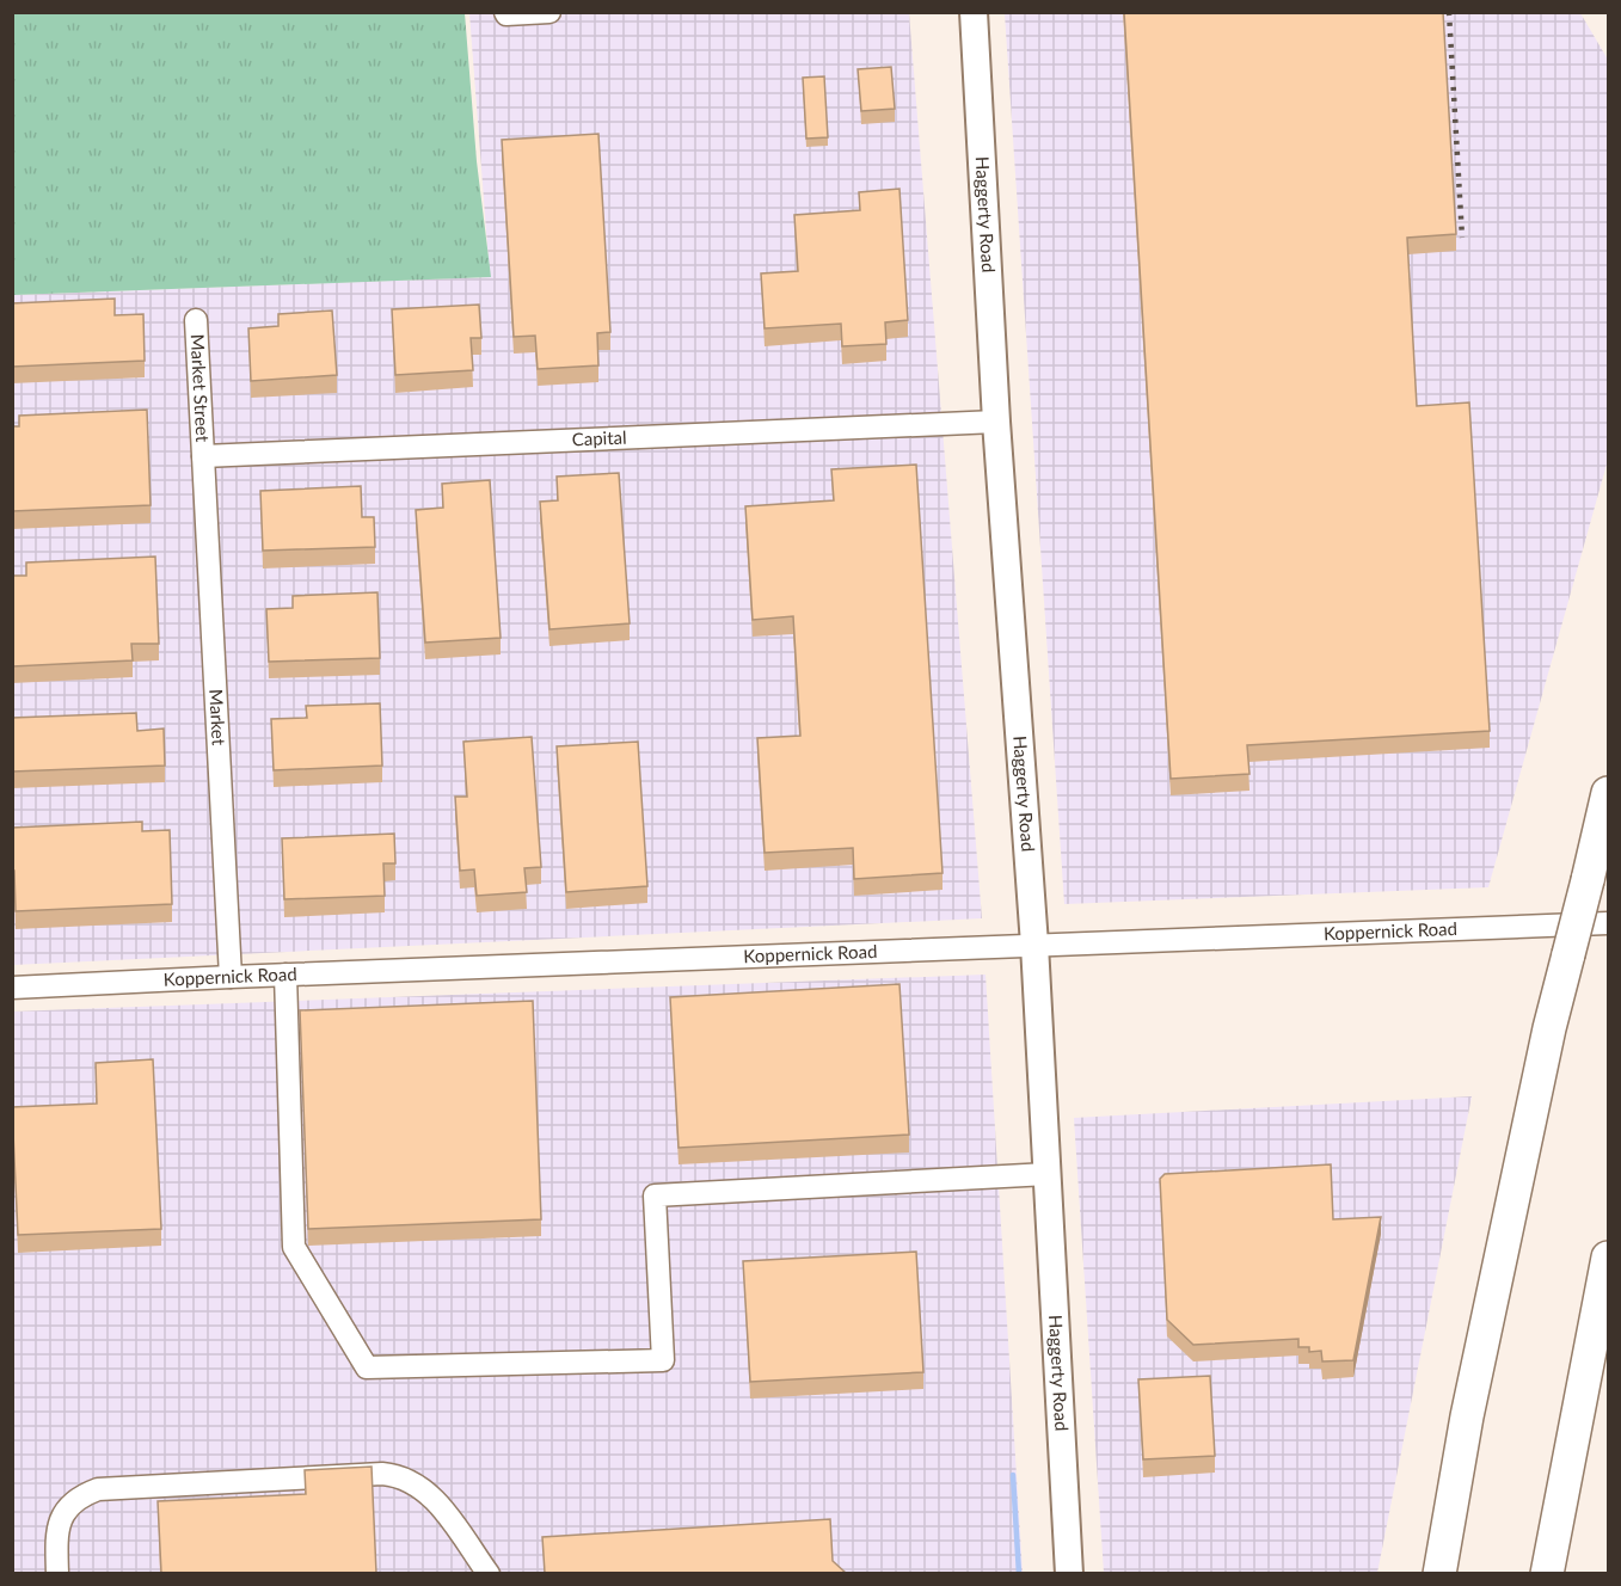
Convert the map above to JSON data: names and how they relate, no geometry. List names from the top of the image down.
{
  "streets": {
    "main road": ["Haggerty Road"],
    "street": [
      "Market Street",
      "Capital",
      "Market",
      "Koppernick Road"
    ]
  },
  "crossings": [
    ["Haggerty Road", "Capital"],
    ["Haggerty Road", "Koppernick Road"],
    ["Market Street", "Capital"],
    ["Market Street", "Market"],
    ["Capital", "Market"],
    ["Market", "Koppernick Road"]
  ]
}
